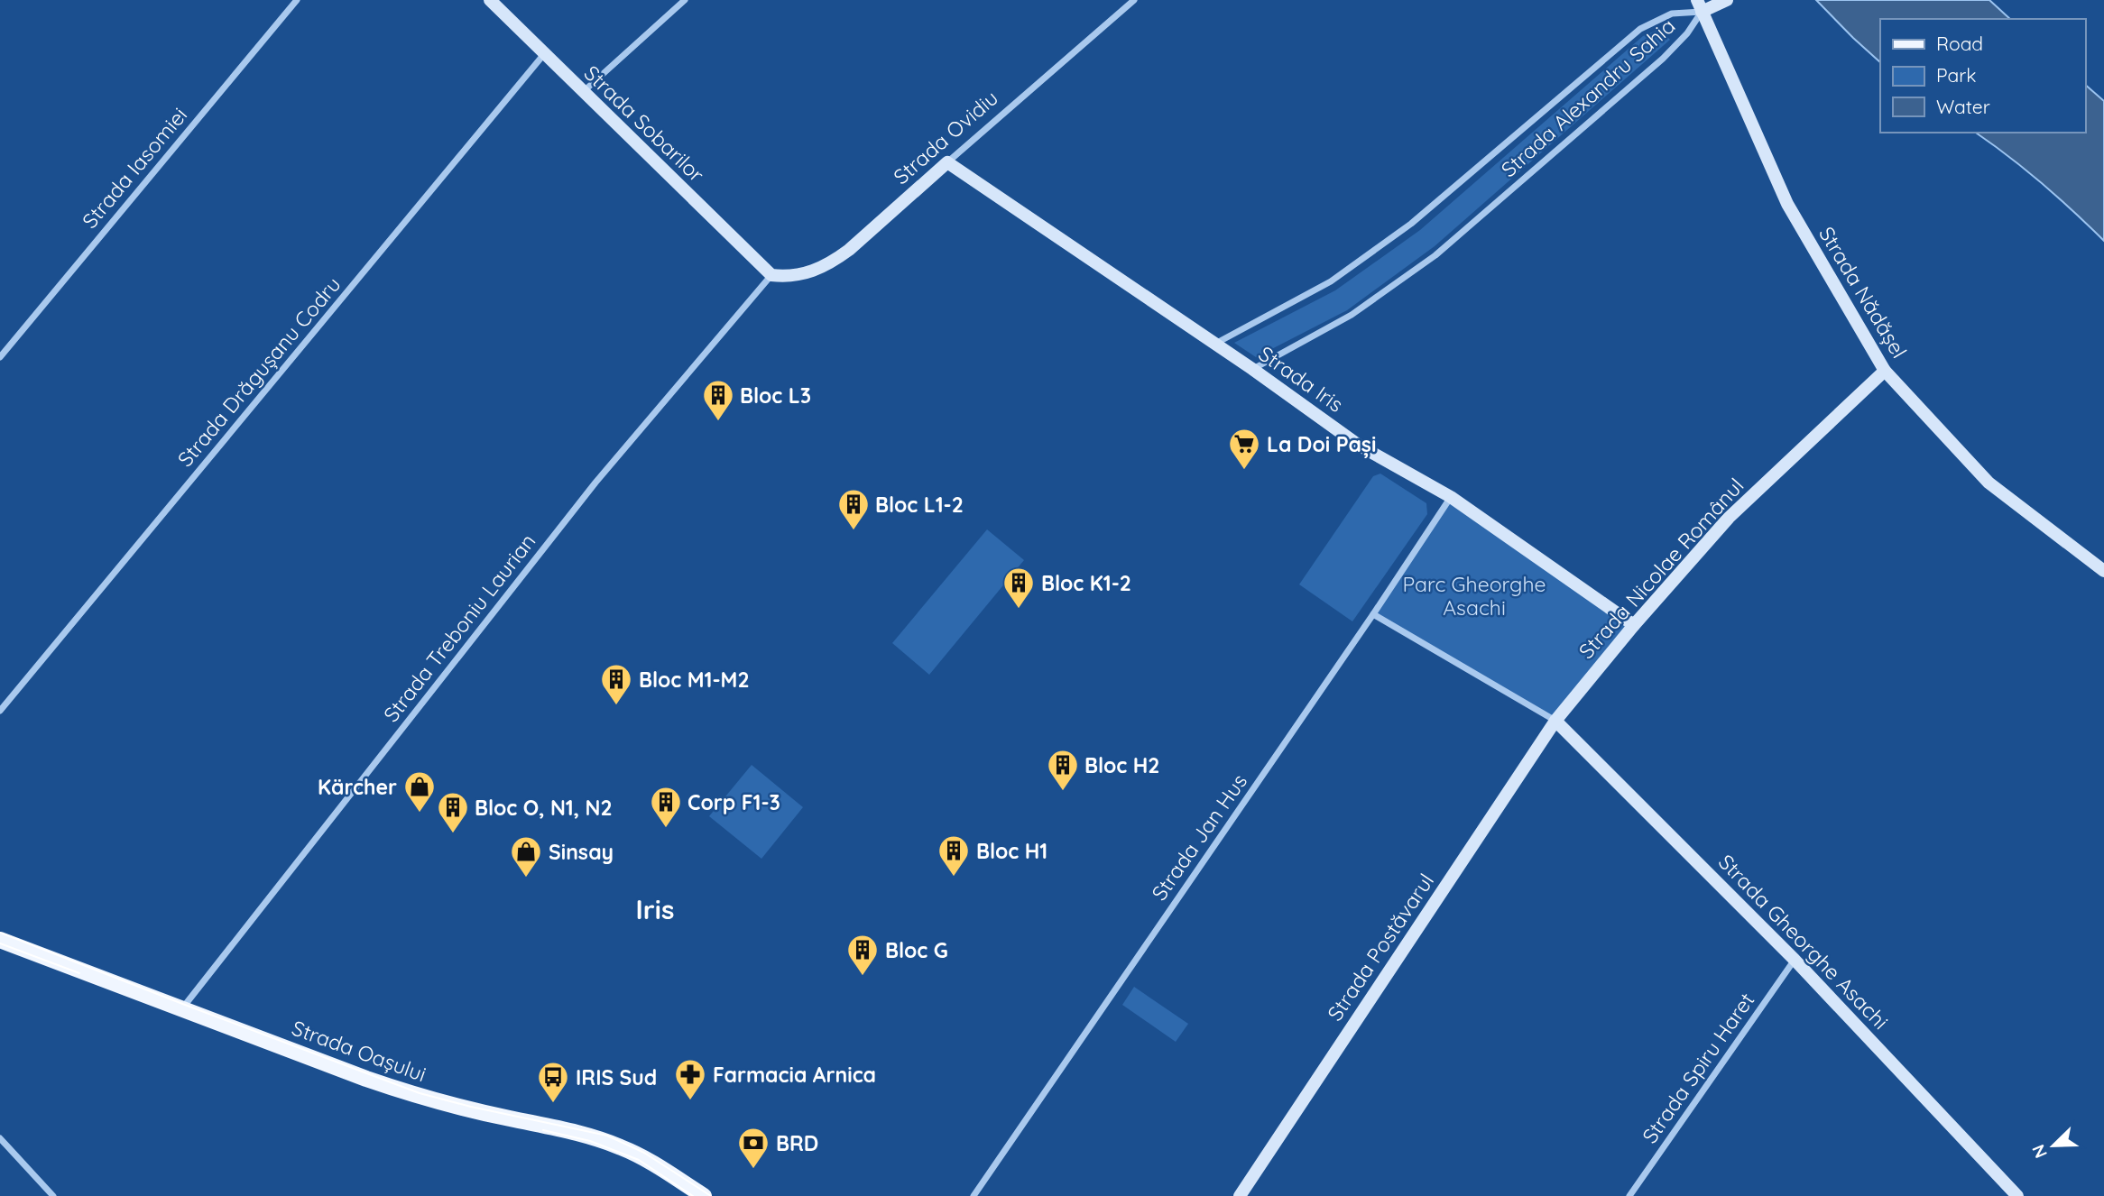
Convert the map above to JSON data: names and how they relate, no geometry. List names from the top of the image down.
{
  "streets": {
    "main road": ["Strada Oașului"],
    "street": [
      "Strada Alexandru Sahia",
      "Strada Sobarilor",
      "Strada Ovidiu",
      "Strada Iasomiei",
      "Strada Nădășel",
      "Strada Drăgușanu Codru",
      "Strada Iris",
      "Strada Nicolae Românul",
      "Strada Treboniu Laurian",
      "Strada Jan Hus",
      "Strada Gheorghe Asachi",
      "Strada Postăvarul",
      "Strada Spiru Haret"
    ]
  },
  "crossings": [
    ["Strada Alexandru Sahia", "Strada Nădășel"],
    ["Strada Alexandru Sahia", "Strada Iris"],
    ["Strada Sobarilor", "Strada Ovidiu"],
    ["Strada Sobarilor", "Strada Drăgușanu Codru"],
    ["Strada Sobarilor", "Strada Treboniu Laurian"],
    ["Strada Ovidiu", "Strada Iris"],
    ["Strada Ovidiu", "Strada Treboniu Laurian"],
    ["Strada Nădășel", "Strada Nicolae Românul"],
    ["Strada Iris", "Strada Nicolae Românul"],
    ["Strada Iris", "Strada Jan Hus"],
    ["Strada Nicolae Românul", "Strada Gheorghe Asachi"],
    ["Strada Nicolae Românul", "Strada Postăvarul"],
    ["Strada Treboniu Laurian", "Strada Oașului"],
    ["Strada Gheorghe Asachi", "Strada Postăvarul"],
    ["Strada Gheorghe Asachi", "Strada Spiru Haret"]
  ],
  "districts": ["Iris"],
  "parks": ["Parc Gheorghe Asachi"],
  "places": {
    "building": [
      "Bloc L3",
      "Bloc L1-2",
      "Bloc K1-2",
      "Bloc M1-M2",
      "Bloc H2",
      "Corp F1-3",
      "Bloc O, N1, N2",
      "Bloc H1",
      "Bloc G"
    ],
    "supermarket": ["La Doi Pași"],
    "shop": ["Kärcher", "Sinsay"],
    "pharmacy": ["Farmacia Arnica"],
    "bus stop": ["IRIS Sud"],
    "bank": ["BRD"]
  },
  "legend": ["Road", "Park", "Water"],
  "north": "bottom left"
}
